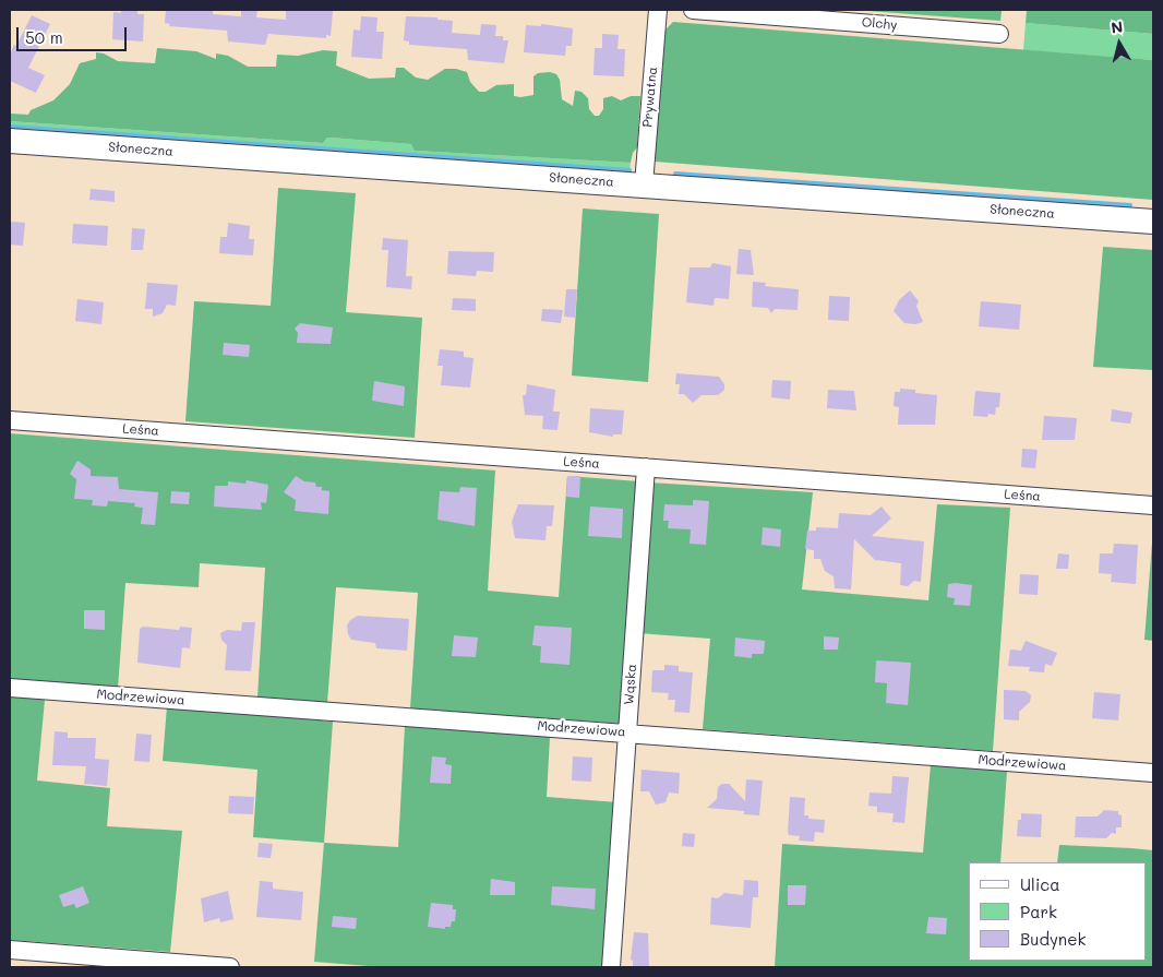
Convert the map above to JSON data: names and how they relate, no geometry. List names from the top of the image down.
{
  "streets": {
    "main road": ["Słoneczna"],
    "street": [
      "Olchy",
      "Prywatna",
      "Leśna",
      "Wąska",
      "Modrzewiowa"
    ]
  },
  "crossings": [
    ["Prywatna", "Słoneczna"],
    ["Leśna", "Wąska"],
    ["Wąska", "Modrzewiowa"]
  ],
  "legend": ["Ulica", "Park", "Budynek"],
  "scale_bar": "50 m",
  "north": "top"
}
